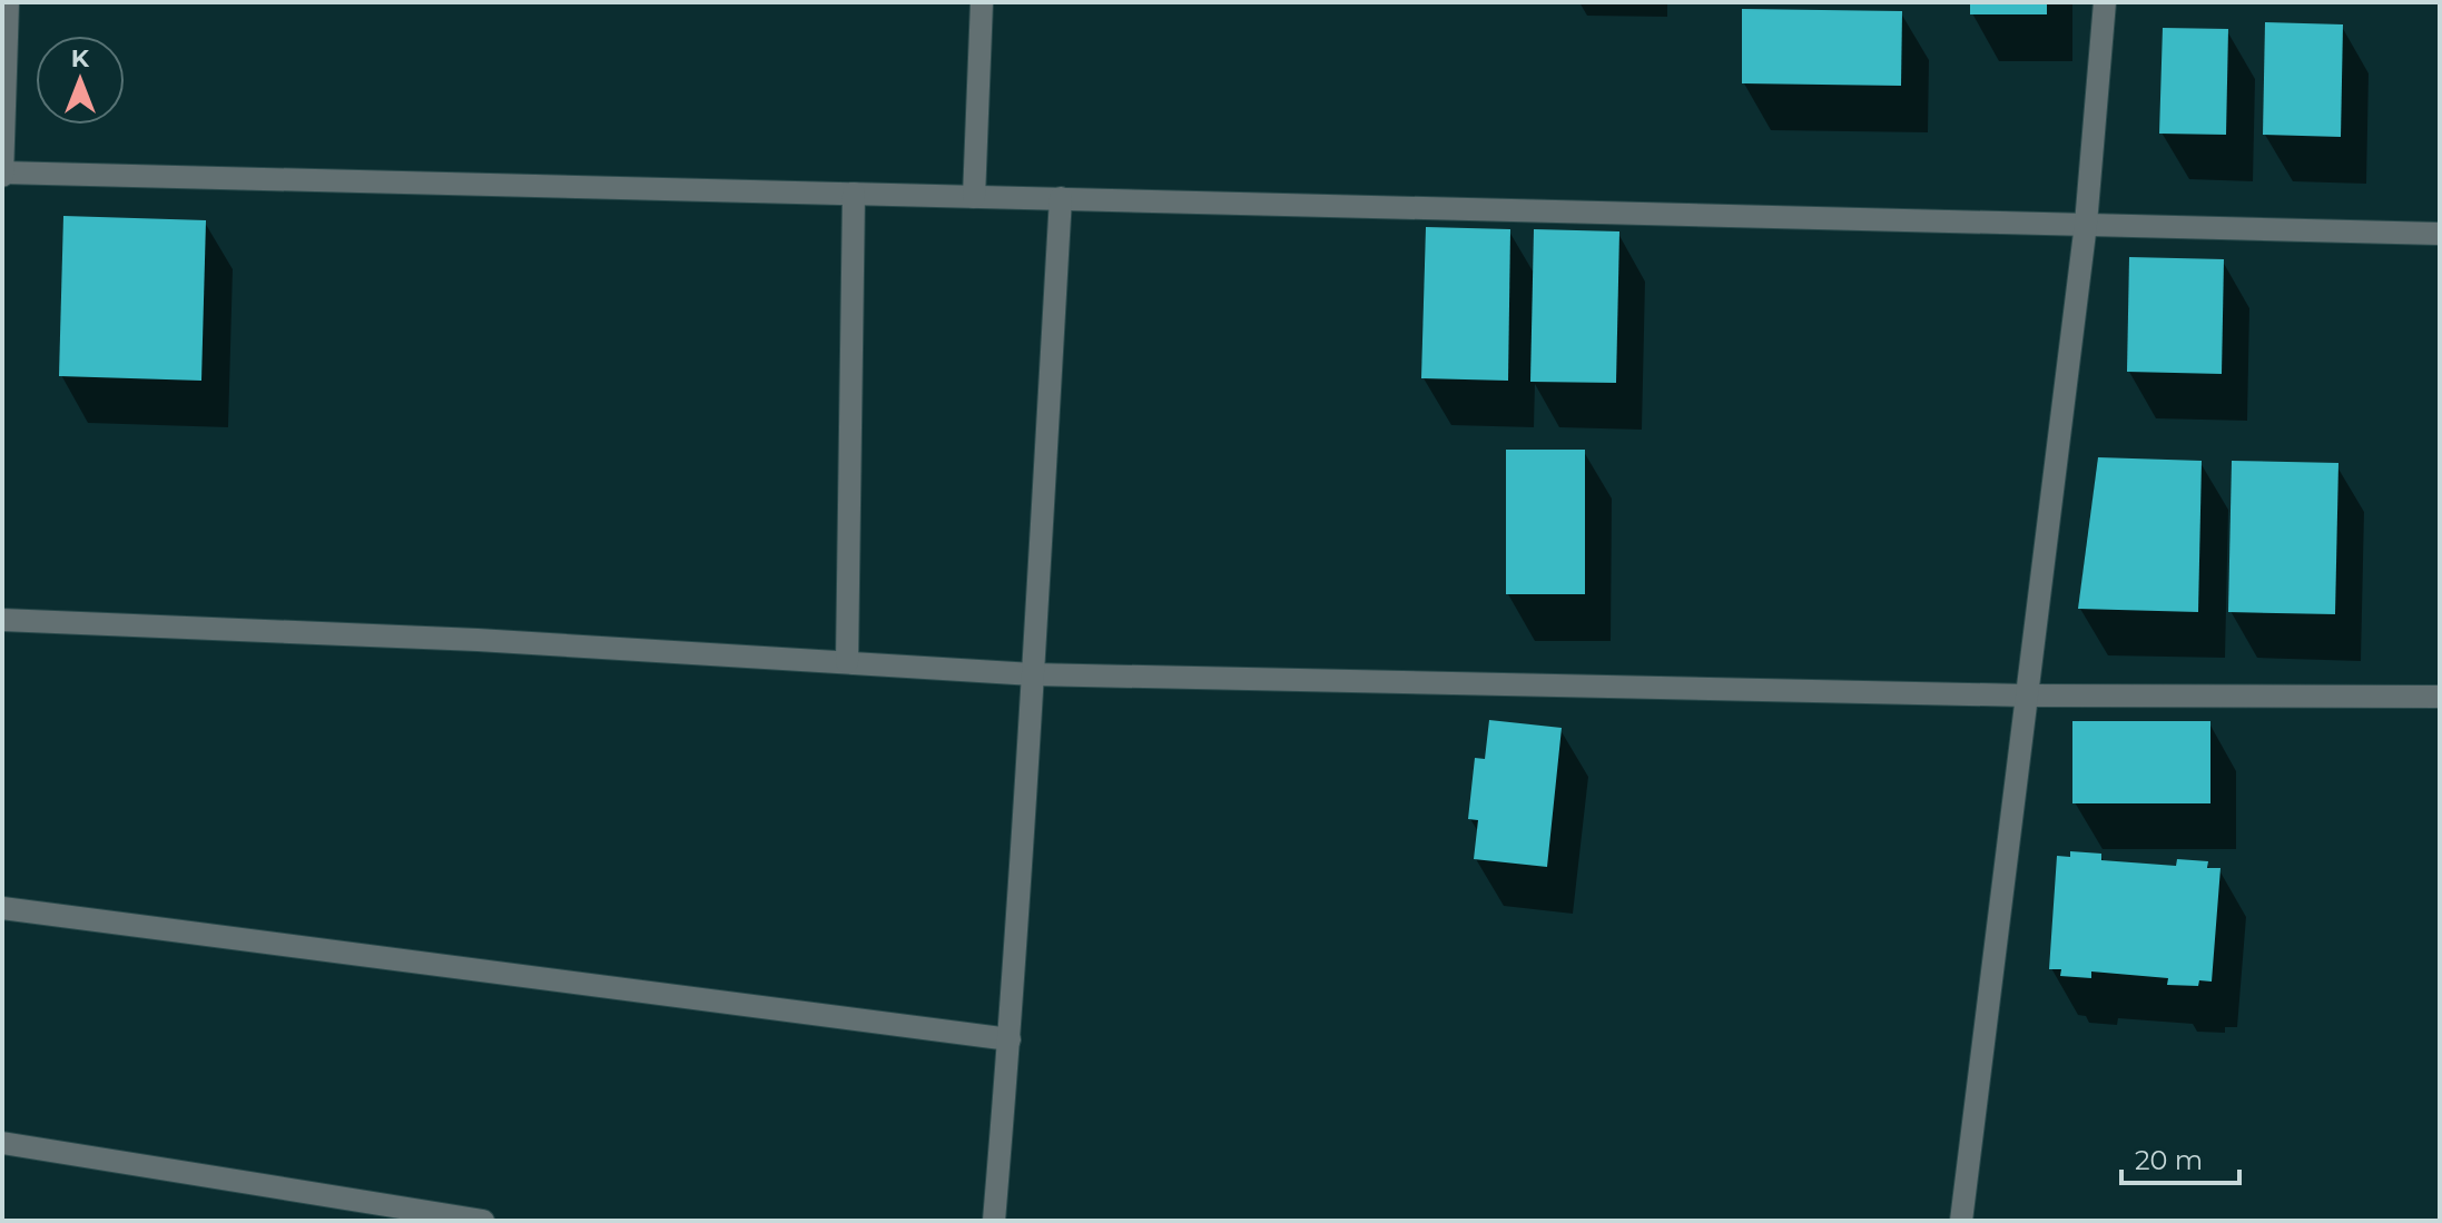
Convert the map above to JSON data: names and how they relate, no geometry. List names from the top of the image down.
{
  "scale_bar": "20 m",
  "north": "top"
}
